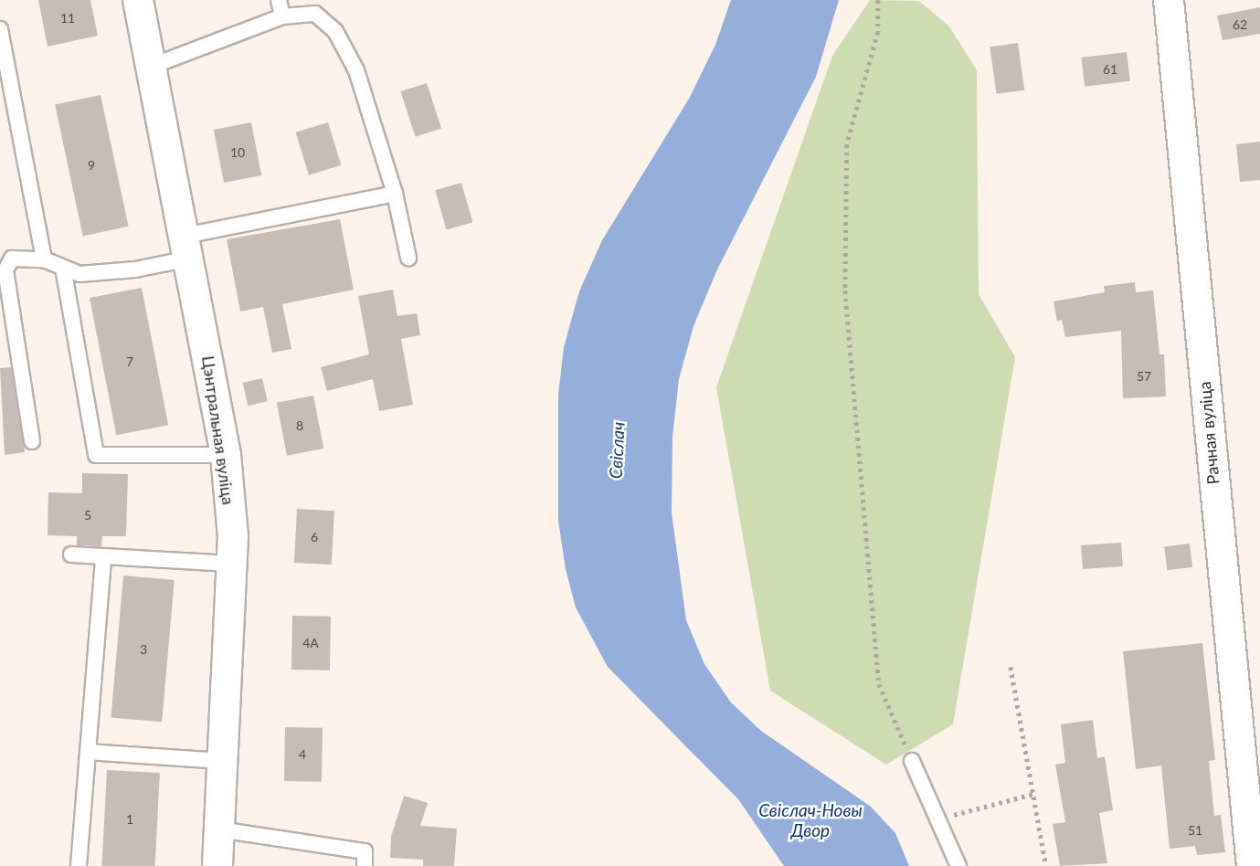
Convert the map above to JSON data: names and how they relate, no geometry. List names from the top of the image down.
{
  "streets": {
    "street": ["Цэнтральная вуліца", "Рачная вуліца"]
  },
  "water": ["Свіслач", "Свіслач-Новы Двор"],
  "house_numbers": [
    "11",
    "62",
    "61",
    "10",
    "9",
    "7",
    "57",
    "8",
    "5",
    "6",
    "4А",
    "3",
    "4",
    "1",
    "51"
  ]
}
